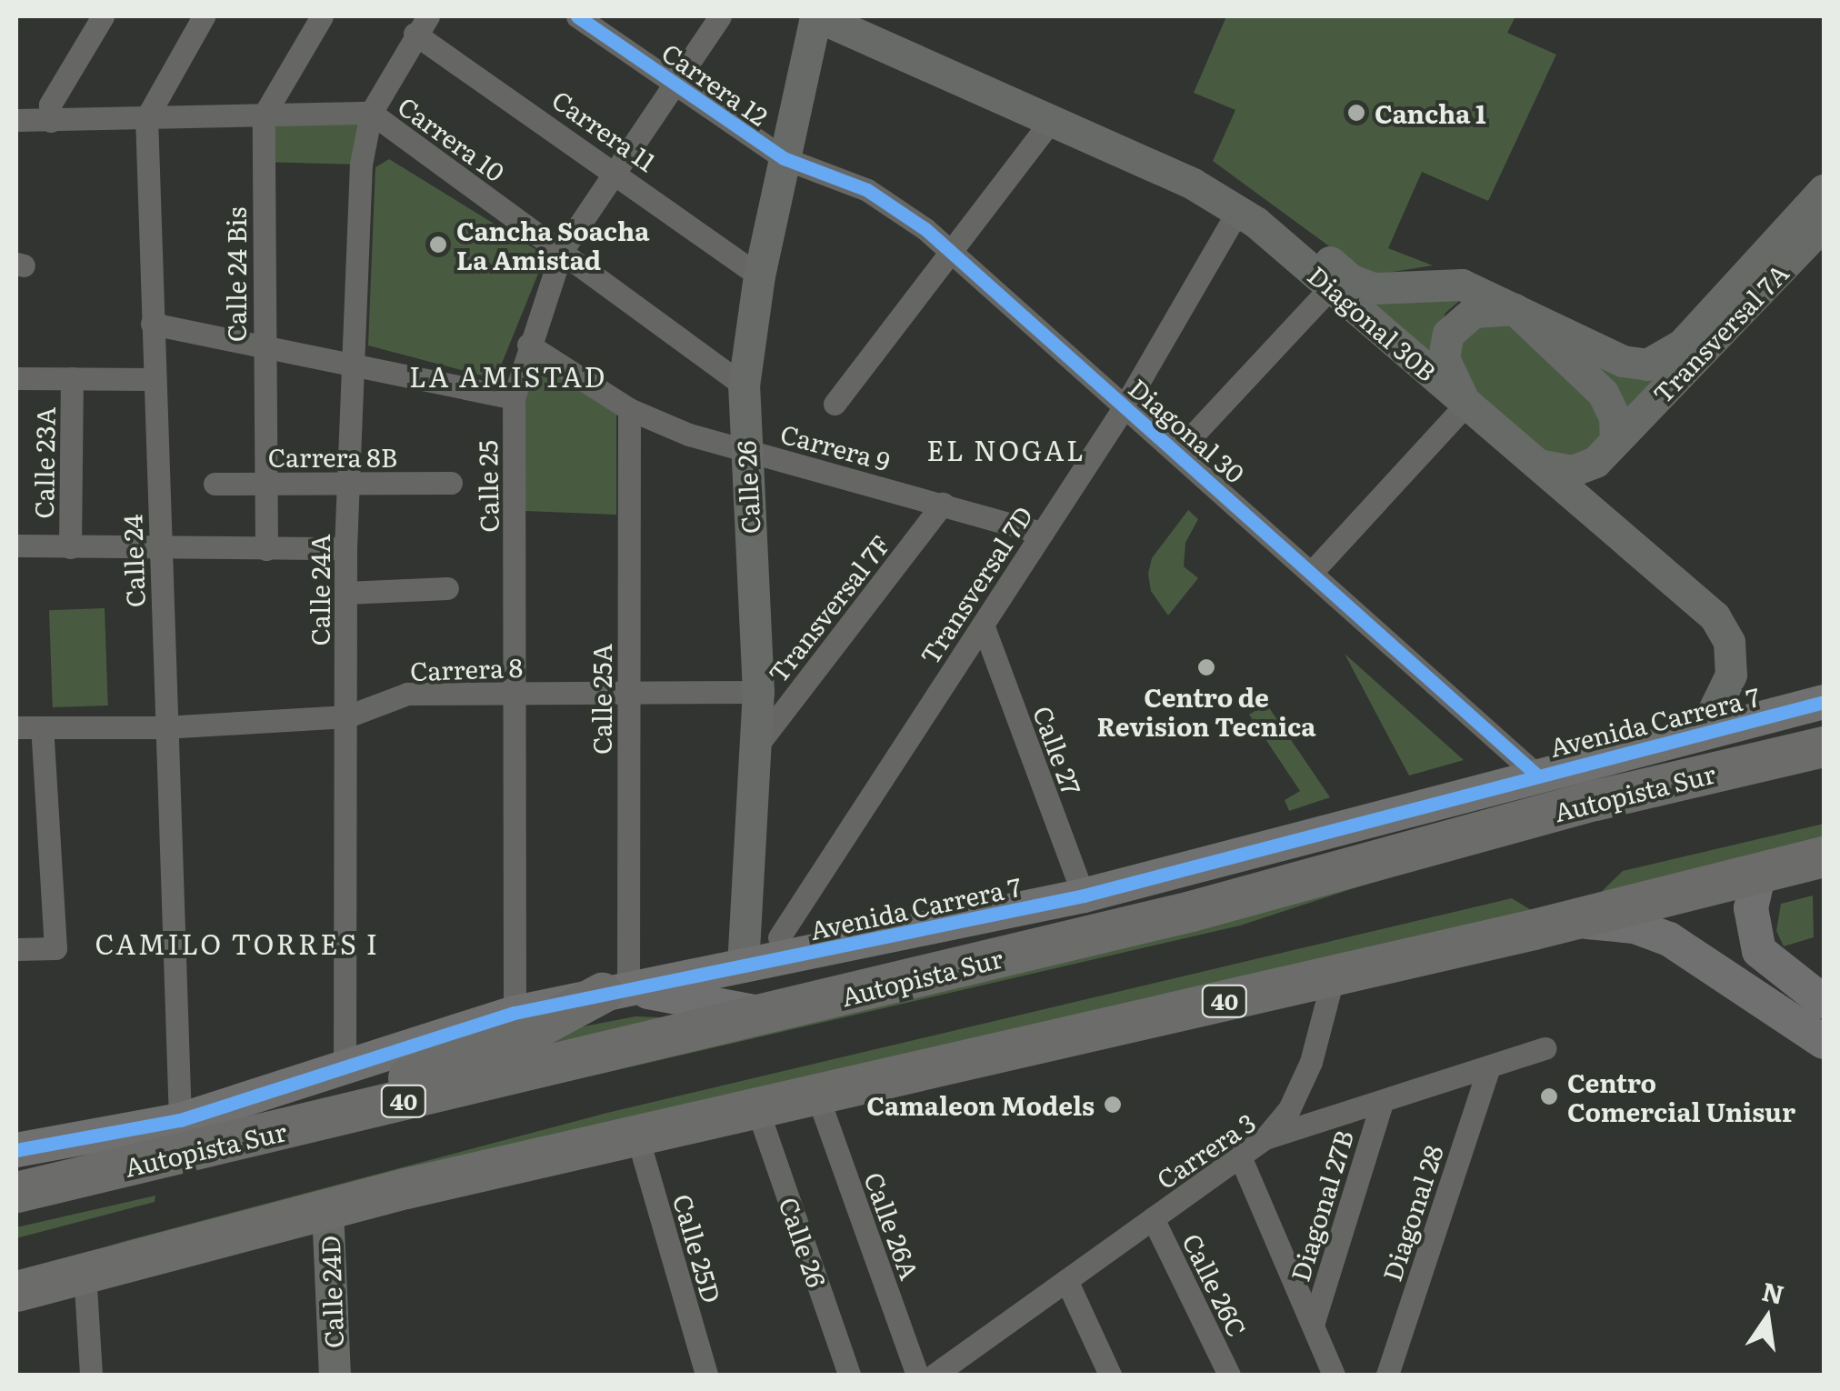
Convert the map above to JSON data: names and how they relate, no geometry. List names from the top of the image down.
{
  "streets": {
    "highway": ["Autopista Sur", "40"],
    "main road": [
      "Diagonal 30B",
      "Transversal 7A",
      "Calle 26",
      "Avenida Carrera 7",
      "Calle 24D"
    ],
    "street": [
      "Carrera 12",
      "Carrera 11",
      "Carrera 10",
      "Calle 24 Bis",
      "Diagonal 30",
      "Carrera 9",
      "Carrera 8B",
      "Calle 23A",
      "Calle 25",
      "Calle 24",
      "Transversal 7D",
      "Calle 24A",
      "Transversal 7F",
      "Carrera 8",
      "Calle 25A",
      "Calle 27",
      "Carrera 3",
      "Diagonal 27B",
      "Diagonal 28",
      "Calle 26A",
      "Calle 25D",
      "Calle 26C"
    ]
  },
  "crossings": [
    ["Carrera 12", "Diagonal 30"],
    ["Carrera 12", "Calle 25"],
    ["Carrera 12", "Calle 26"],
    ["Carrera 11", "Calle 25"],
    ["Carrera 11", "Calle 26"],
    ["Carrera 11", "Calle 24A"],
    ["Carrera 10", "Calle 24 Bis"],
    ["Carrera 10", "Calle 25"],
    ["Carrera 10", "Calle 26"],
    ["Carrera 10", "Calle 24"],
    ["Carrera 10", "Calle 24A"],
    ["Calle 24 Bis", "Carrera 8B"],
    ["Diagonal 30B", "Transversal 7A"],
    ["Diagonal 30B", "Transversal 7D"],
    ["Diagonal 30B", "Avenida Carrera 7"],
    ["Diagonal 30", "Calle 26"],
    ["Diagonal 30", "Transversal 7D"],
    ["Diagonal 30", "Avenida Carrera 7"],
    ["Carrera 9", "Calle 25"],
    ["Carrera 9", "Calle 26"],
    ["Carrera 9", "Transversal 7D"],
    ["Carrera 9", "Transversal 7F"],
    ["Carrera 9", "Calle 25A"],
    ["Carrera 8B", "Calle 24A"],
    ["Calle 25", "Carrera 8"],
    ["Calle 25", "Avenida Carrera 7"],
    ["Calle 26", "Transversal 7F"],
    ["Calle 26", "Carrera 8"],
    ["Calle 26", "Avenida Carrera 7"],
    ["Calle 26", "40"],
    ["Calle 24", "Carrera 8"],
    ["Calle 24", "Avenida Carrera 7"],
    ["Transversal 7D", "Calle 27"],
    ["Calle 24A", "Carrera 8"],
    ["Calle 24A", "Avenida Carrera 7"],
    ["Carrera 8", "Calle 25A"],
    ["Calle 25A", "Avenida Carrera 7"],
    ["Avenida Carrera 7", "Calle 27"],
    ["40", "Calle 26A"],
    ["40", "Calle 25D"],
    ["40", "Calle 24D"],
    ["Carrera 3", "Diagonal 27B"],
    ["Carrera 3", "Diagonal 28"],
    ["Carrera 3", "Calle 26C"]
  ],
  "districts": ["LA AMISTAD", "EL NOGAL", "CAMILO TORRES I"],
  "places": [
    "Cancha 1",
    "Cancha Soacha La Amistad",
    "Centro de Revision Tecnica",
    "Centro Comercial Unisur",
    "Camaleon Models"
  ],
  "north": "top"
}
